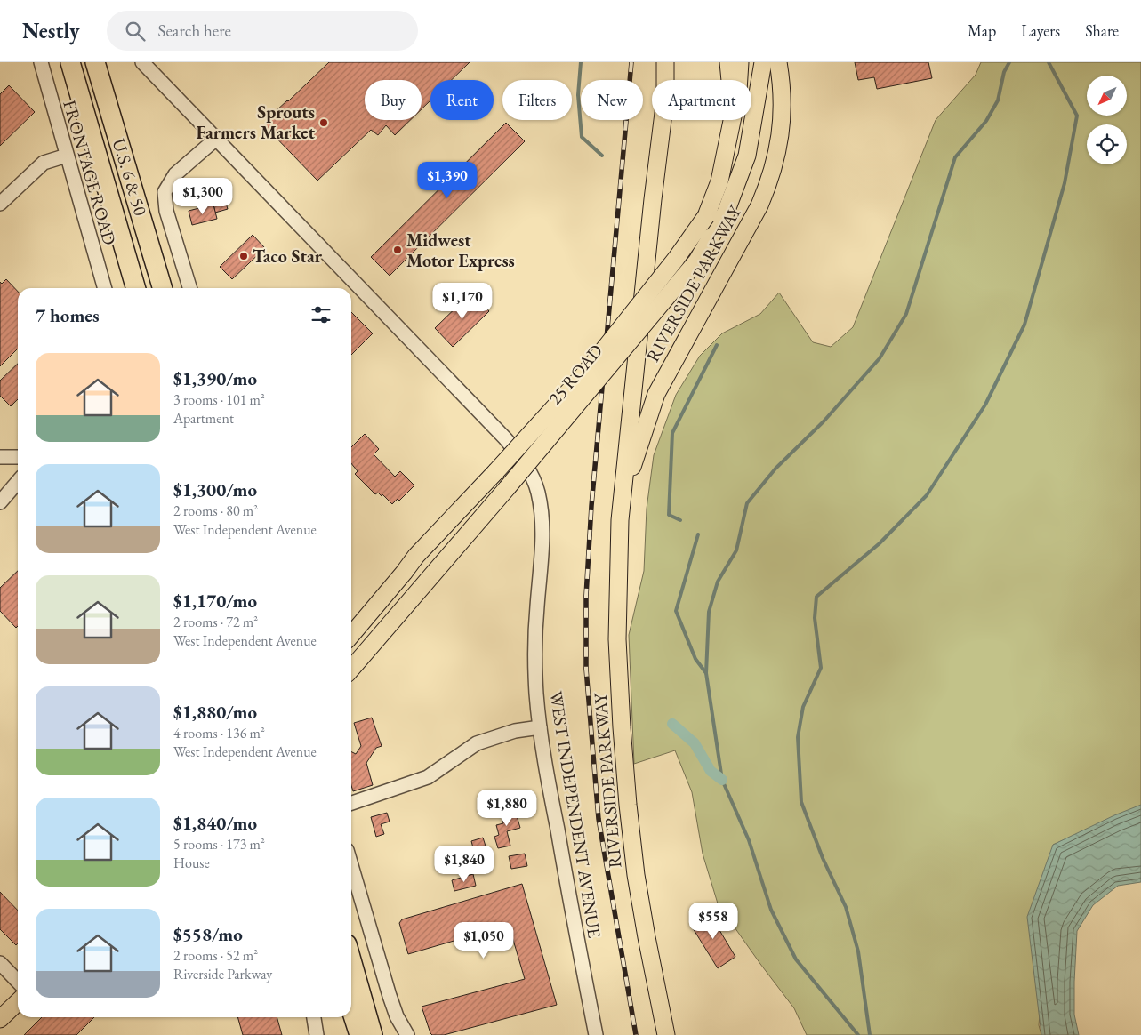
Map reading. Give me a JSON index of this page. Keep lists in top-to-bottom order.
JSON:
{
  "streets": {
    "highway": ["U.S. 6 & 50"],
    "main road": ["RIVERSIDE PARKWAY", "25 ROAD"],
    "street": ["FRONTAGE ROAD", "WEST INDEPENDENT AVENUE"]
  },
  "places": ["Sprouts Farmers Market", "Midwest Motor Express", "Taco Star"],
  "north": "bottom left",
  "page": {
    "header": "Nestly",
    "search": "Search here",
    "nav": ["Map", "Layers", "Share"],
    "chip": [
      "Buy",
      "Rent",
      "Filters",
      "New",
      "Apartment"
    ],
    "price": [
      "$1,390",
      "$1,300",
      "$1,170",
      "$1,880",
      "$1,840",
      "$558",
      "$1,050"
    ],
    "heading": "7 homes",
    "list": [
      {
        "name": "$1,390/mo",
        "note": "3 rooms · 101 m² · Apartment"
      },
      {
        "name": "$1,300/mo",
        "note": "2 rooms · 80 m² · West Independent Avenue"
      },
      {
        "name": "$1,170/mo",
        "note": "2 rooms · 72 m² · West Independent Avenue"
      },
      {
        "name": "$1,880/mo",
        "note": "4 rooms · 136 m² · West Independent Avenue"
      },
      {
        "name": "$1,840/mo",
        "note": "5 rooms · 173 m² · House"
      },
      {
        "name": "$558/mo",
        "note": "2 rooms · 52 m² · Riverside Parkway"
      }
    ]
  }
}
